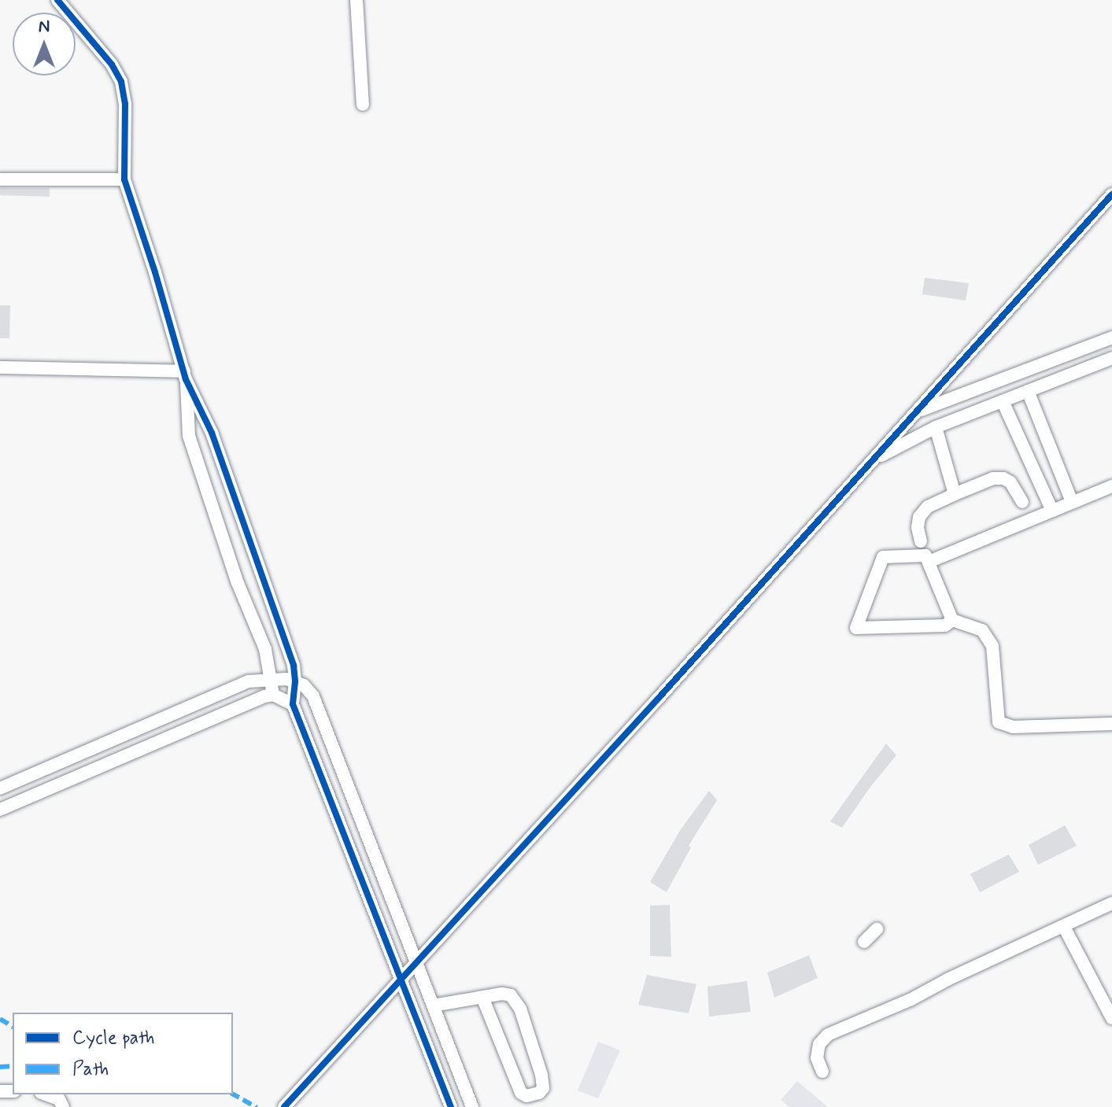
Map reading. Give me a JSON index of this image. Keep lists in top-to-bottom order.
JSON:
{
  "legend": ["Cycle path", "Path"],
  "north": "top"
}
